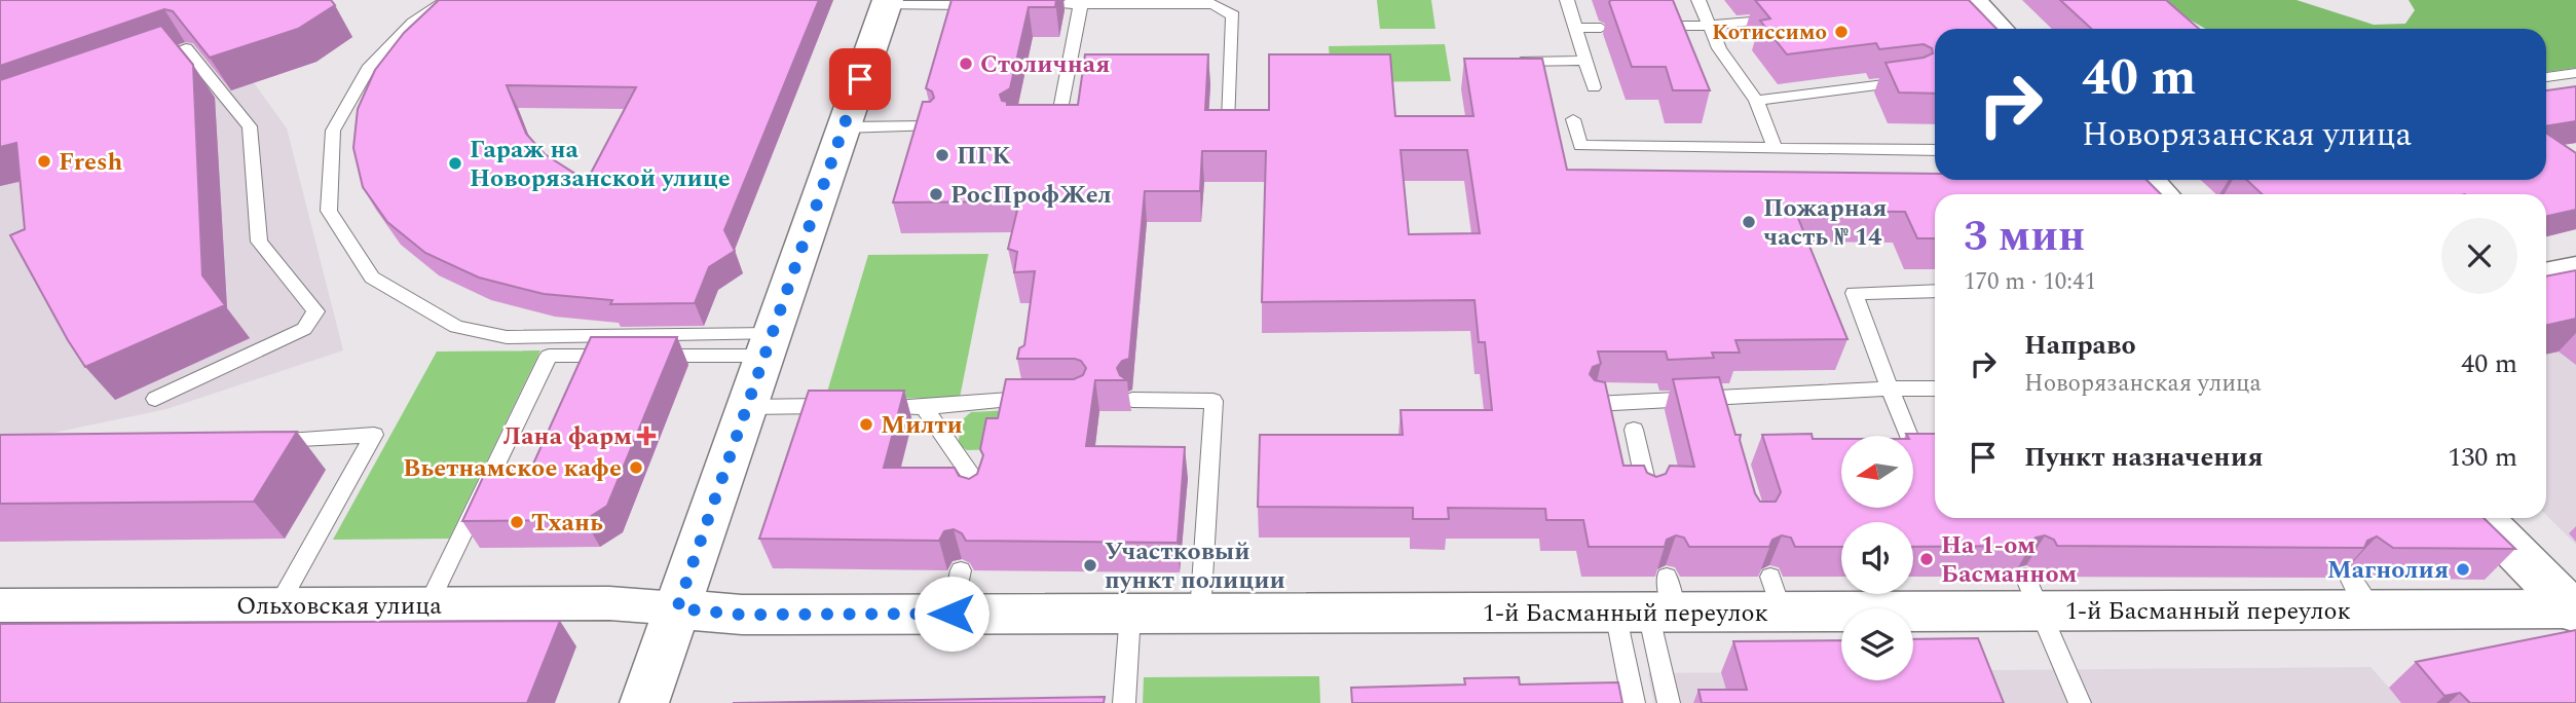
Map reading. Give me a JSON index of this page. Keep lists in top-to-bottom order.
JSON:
{
  "streets": {
    "street": ["Ольховская улица", "1-й Басманный переулок"]
  },
  "crossings": [
    ["Ольховская улица", "1-й Басманный переулок"]
  ],
  "places": {
    "other": [
      "Котиссимо",
      "Столичная",
      "ПГК",
      "Fresh",
      "Гараж на Новорязанской улице",
      "РосПрофЖел",
      "Пожарная часть № 14",
      "Милти",
      "Вьетнамское кафе",
      "Тхань",
      "На 1-ом Басманном",
      "Участковый пункт полиции",
      "Магнолия"
    ],
    "health": ["Лана фарм"]
  },
  "north": "left",
  "page": {
    "turn": ["40 m", "Новорязанская улица"],
    "heading": ["3 мин", "170 m · 10:41"],
    "list": [
      {
        "name": "Направо",
        "note": "Новорязанская улица",
        "value": "40 m"
      },
      {
        "name": "Пункт назначения",
        "value": "130 m"
      }
    ]
  }
}
